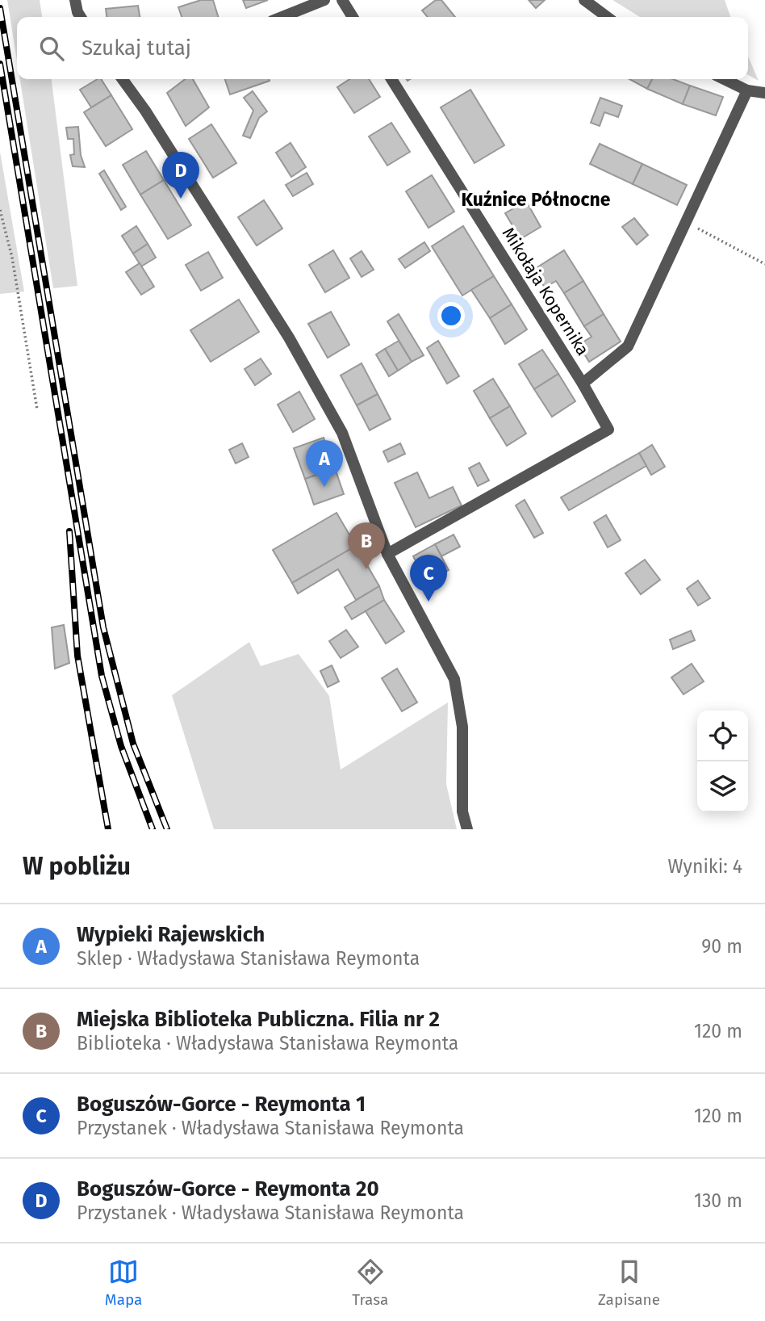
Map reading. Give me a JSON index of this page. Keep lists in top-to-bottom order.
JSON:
{
  "streets": {
    "street": ["Mikołaja Kopernika"]
  },
  "districts": ["Kuźnice Północne"],
  "page": {
    "search": "Szukaj tutaj",
    "pins": [
      "D",
      "A",
      "B",
      "C"
    ],
    "heading": ["W pobliżu", "Wyniki: 4"],
    "list": [
      {
        "mark": "A",
        "name": "Wypieki Rajewskich",
        "note": "Sklep · Władysława Stanisława Reymonta",
        "value": "90 m"
      },
      {
        "mark": "B",
        "name": "Miejska Biblioteka Publiczna. Filia nr 2",
        "note": "Biblioteka · Władysława Stanisława Reymonta",
        "value": "120 m"
      },
      {
        "mark": "C",
        "name": "Boguszów-Gorce - Reymonta 1",
        "note": "Przystanek · Władysława Stanisława Reymonta",
        "value": "120 m"
      },
      {
        "mark": "D",
        "name": "Boguszów-Gorce - Reymonta 20",
        "note": "Przystanek · Władysława Stanisława Reymonta",
        "value": "130 m"
      }
    ],
    "nav": ["Mapa", "Trasa", "Zapisane"]
  }
}
